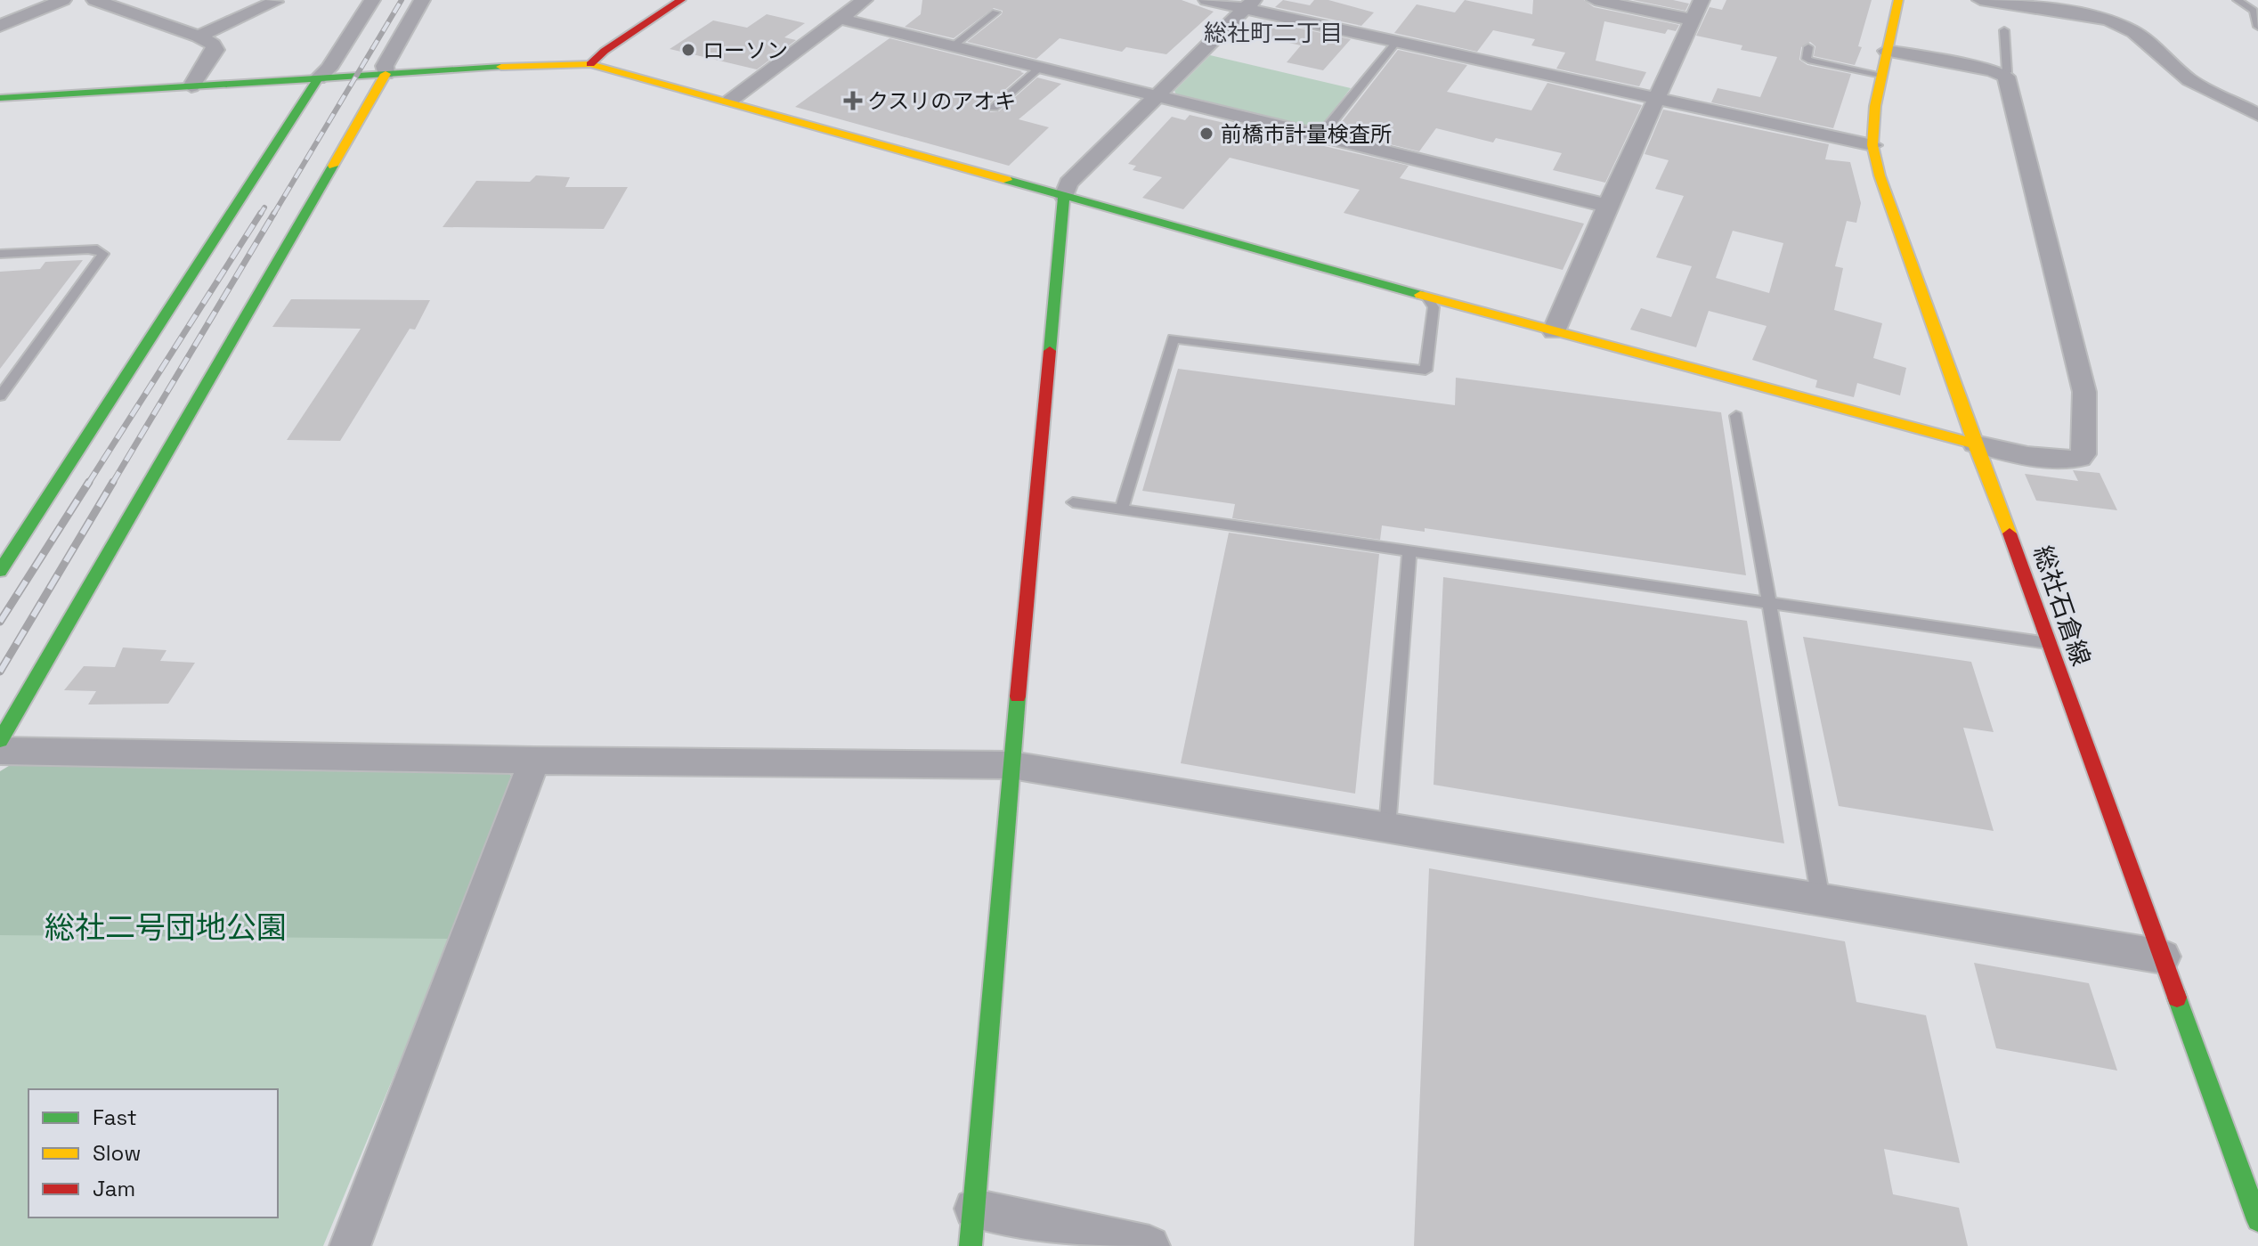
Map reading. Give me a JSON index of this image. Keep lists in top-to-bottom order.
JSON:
{
  "streets": {
    "street": ["総社石倉線"]
  },
  "districts": ["総社町二丁目"],
  "parks": ["総社二号団地公園"],
  "places": {
    "other": ["ローソン", "前橋市計量検査所"],
    "health": ["クスリのアオキ"]
  },
  "legend": ["Fast", "Slow", "Jam"]
}
